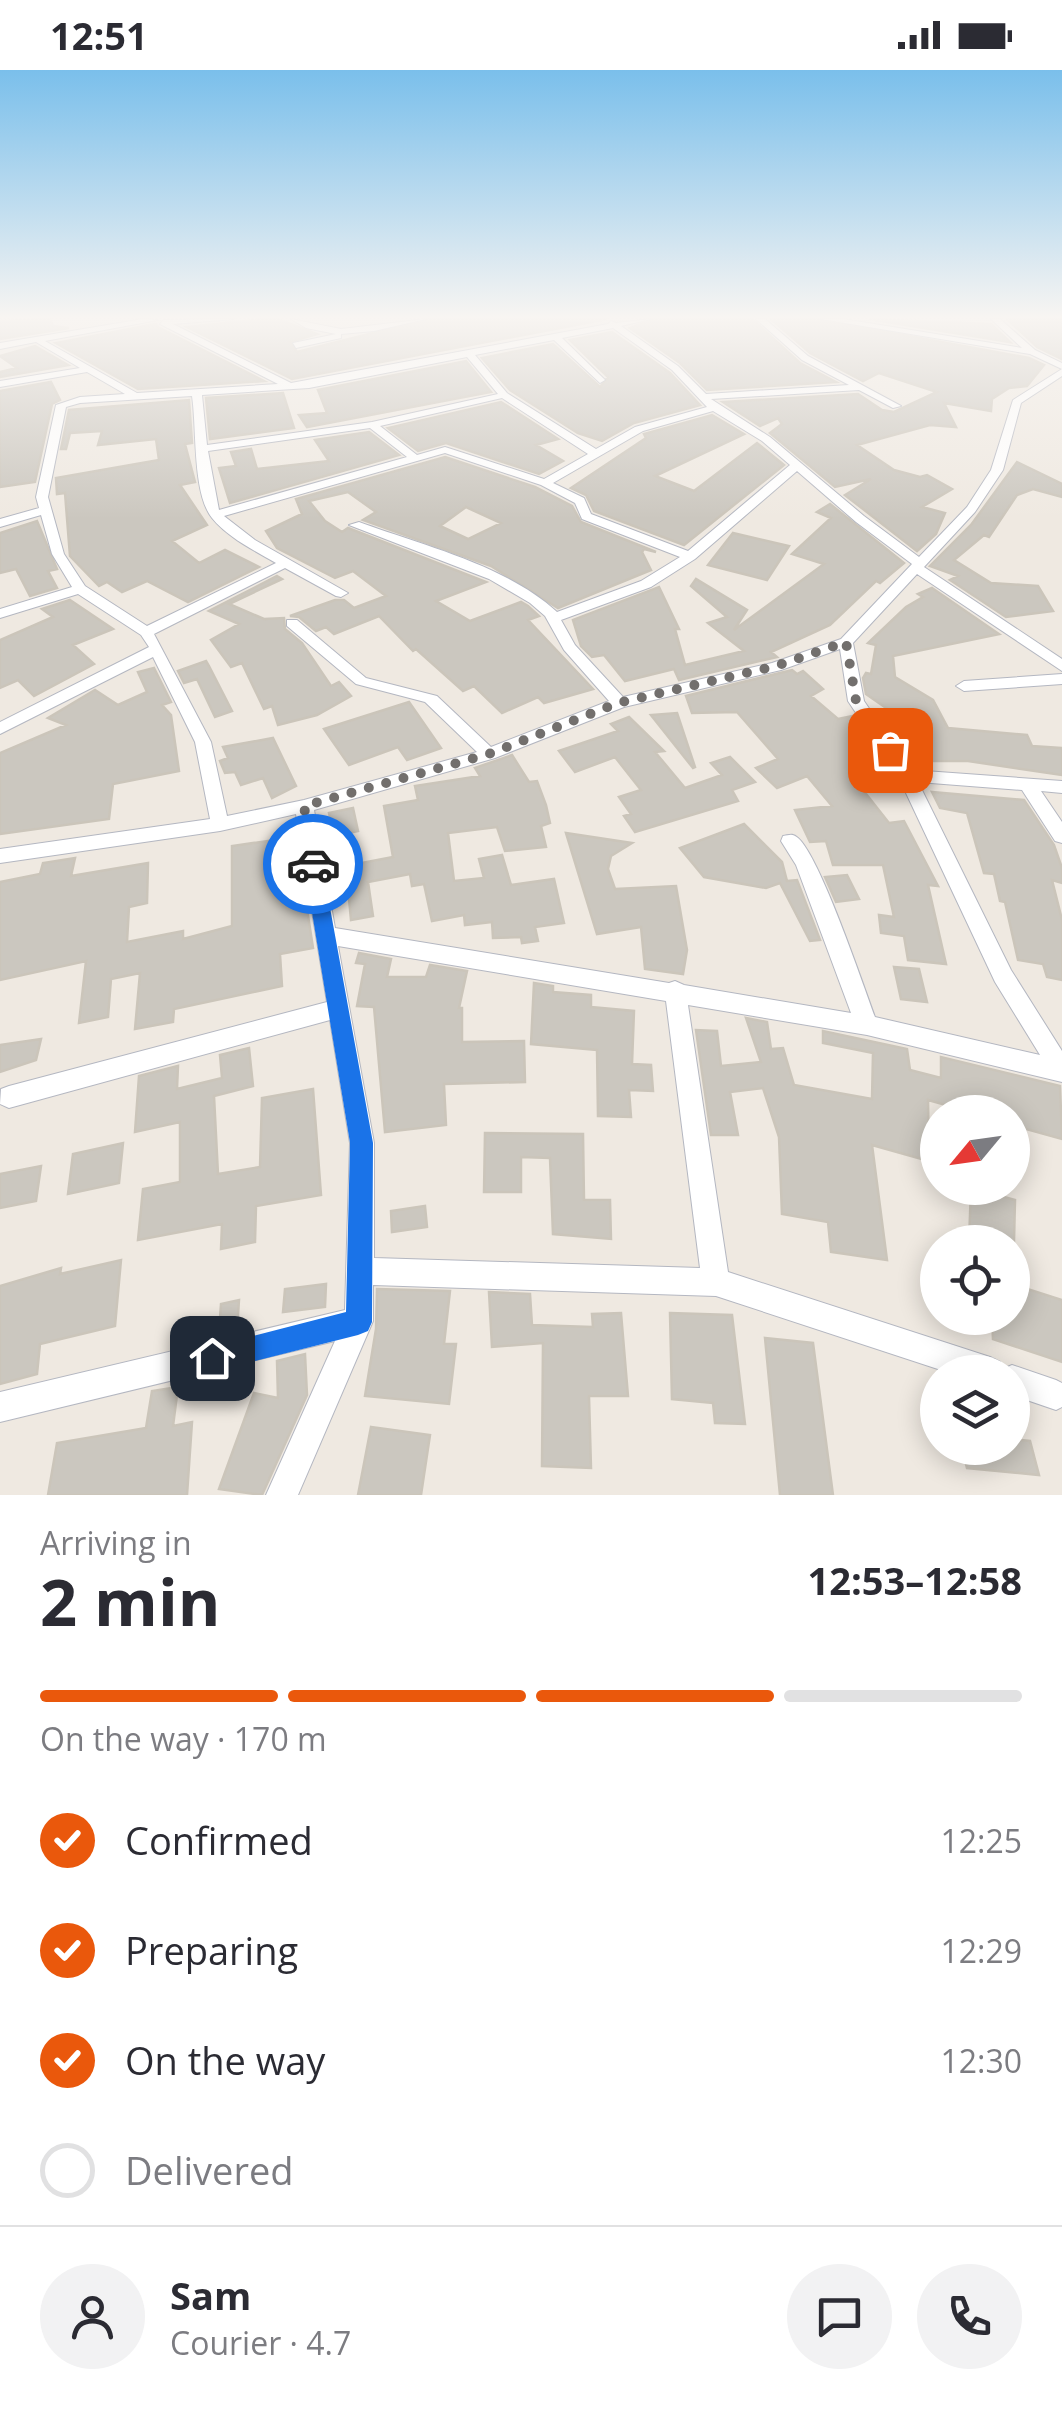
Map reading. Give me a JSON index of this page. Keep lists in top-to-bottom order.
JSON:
{
  "north": "bottom left",
  "page": {
    "status": "12:51",
    "heading": ["2 min", "Arriving in", "12:53–12:58"],
    "panel": ["Sam", "Courier · 4.7"],
    "bar": "On the way · 170 m",
    "list": [
      ["Confirmed", "12:25"],
      ["Preparing", "12:29"],
      ["On the way", "12:30"],
      "Delivered"
    ]
  }
}
